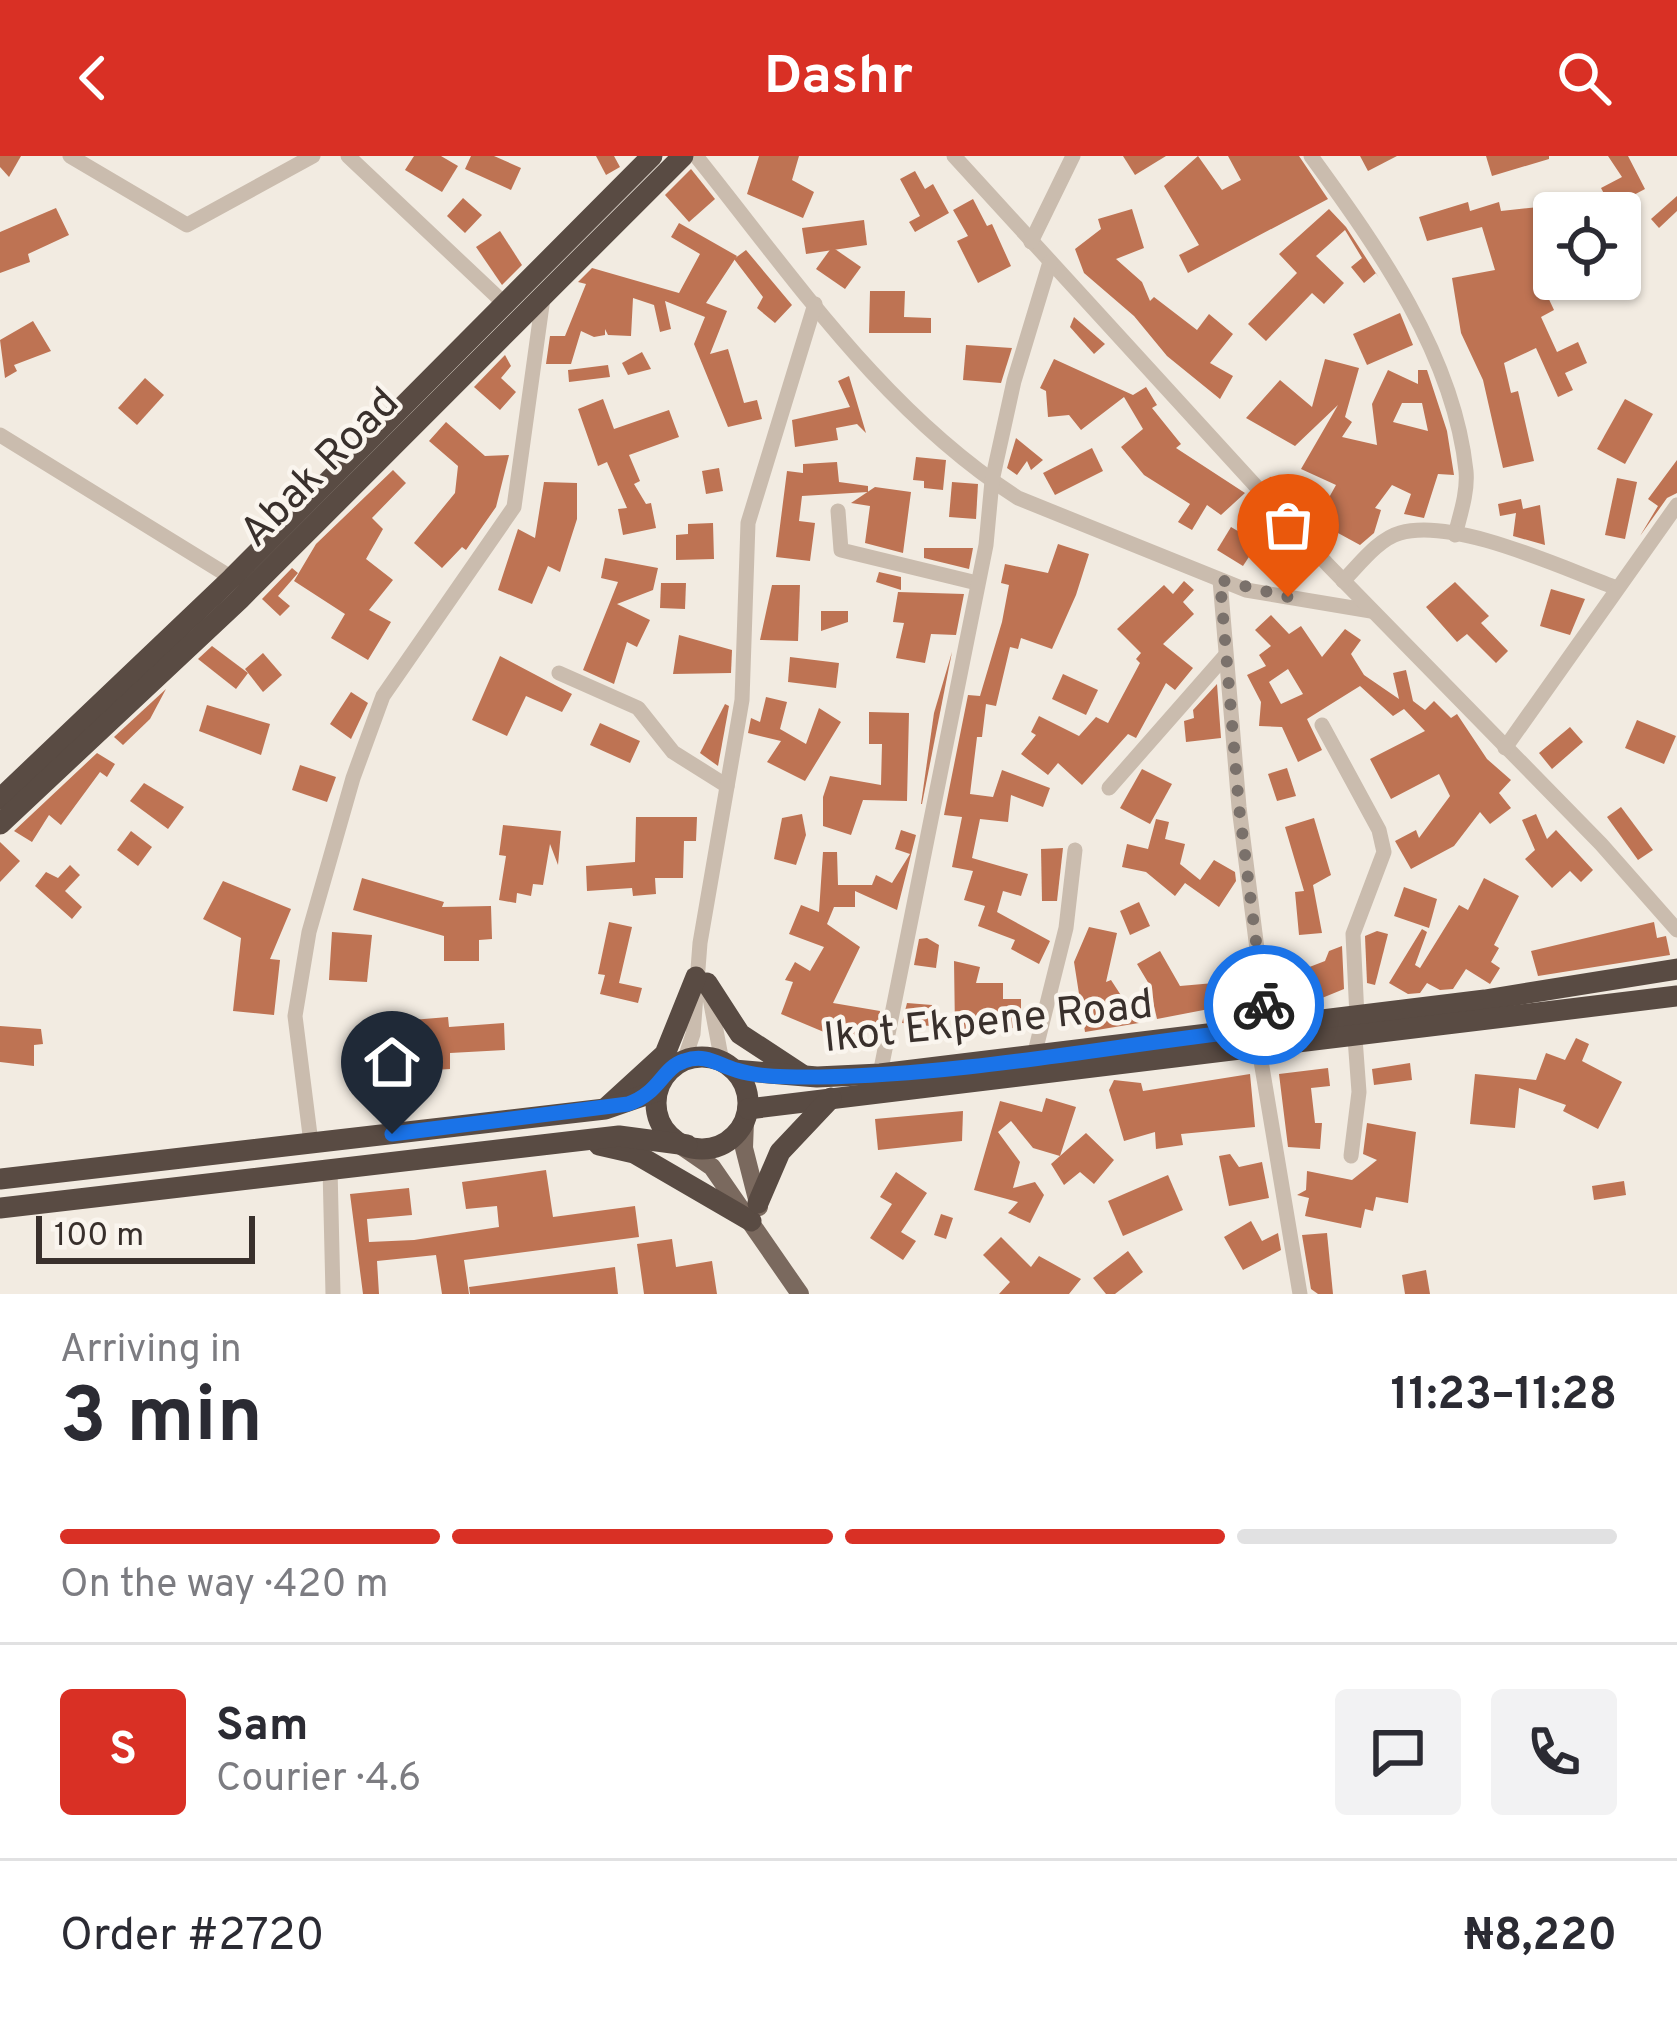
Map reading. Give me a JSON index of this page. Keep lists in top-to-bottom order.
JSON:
{
  "streets": {
    "highway": ["Abak Road", "Ikot Ekpene Road"]
  },
  "scale_bar": "100 m",
  "page": {
    "header": "Dashr",
    "scale": "100 m",
    "heading": ["3 min", "Arriving in", "11:23–11:28"],
    "panel": [
      "Sam",
      "Courier · 4.6",
      "Order #2720",
      "₦8,220"
    ],
    "bar": "On the way · 420 m",
    "round": "S"
  }
}
